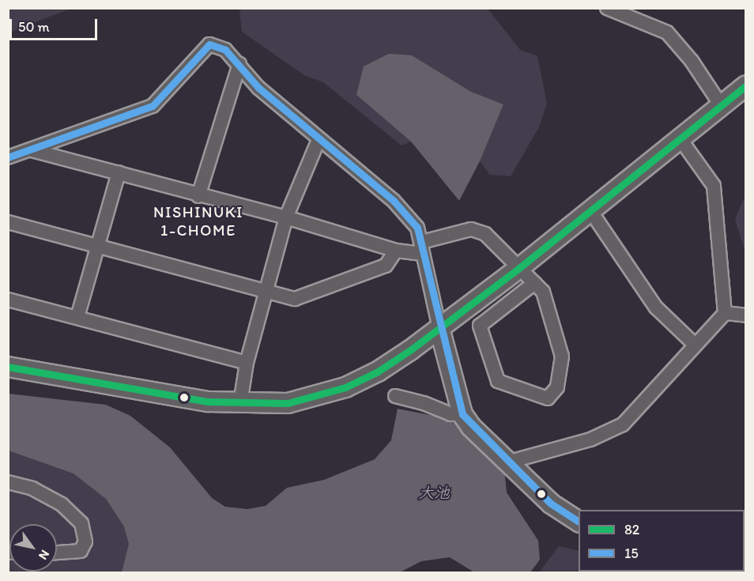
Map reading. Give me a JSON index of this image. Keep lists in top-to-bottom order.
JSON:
{
  "districts": ["NISHINUKI 1-CHOME"],
  "water": ["大池"],
  "lines": ["transit line 15", "transit line 82"],
  "legend": ["82", "15"],
  "scale_bar": "50 m",
  "north": "bottom right"
}
